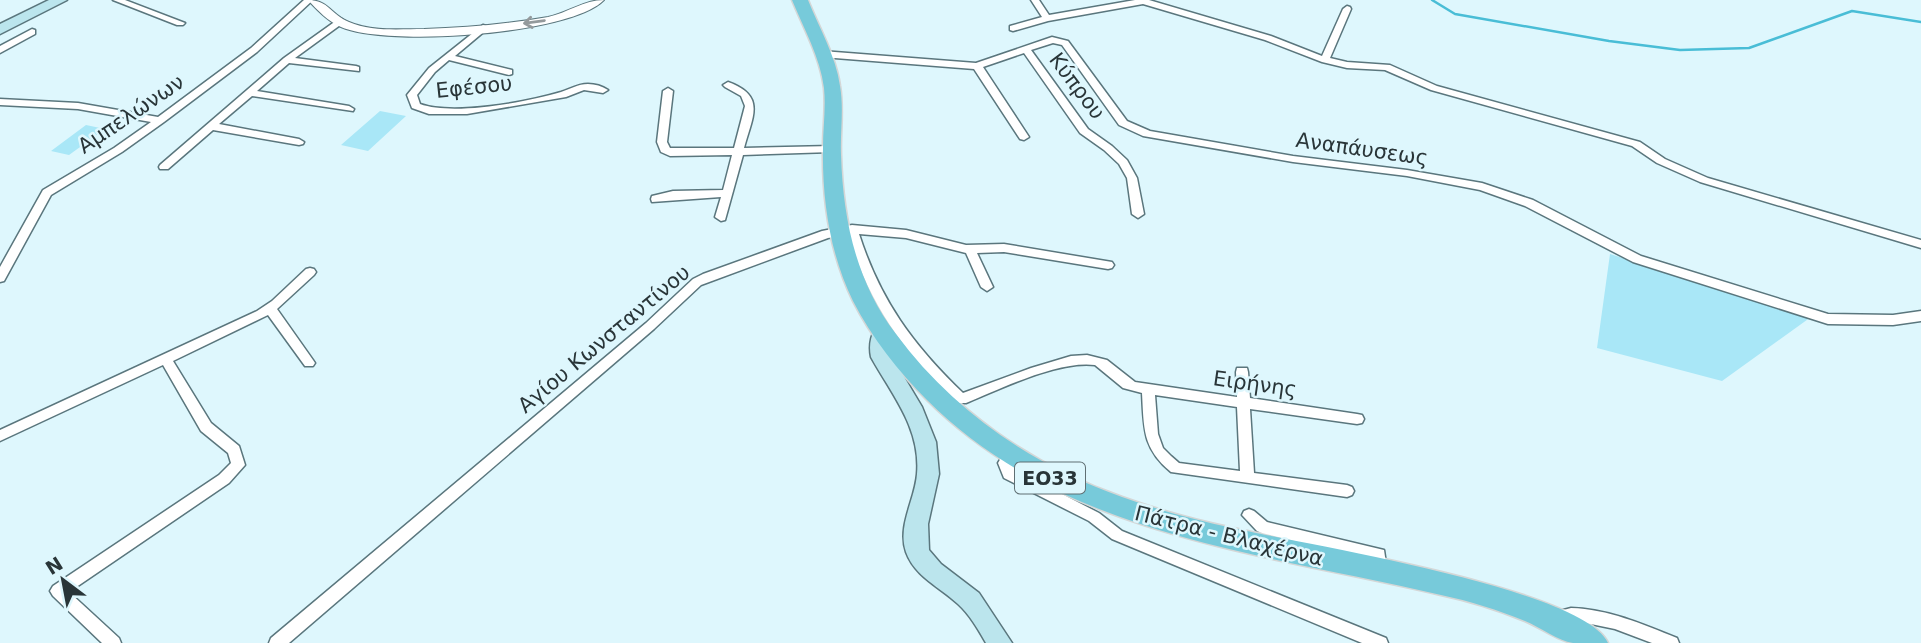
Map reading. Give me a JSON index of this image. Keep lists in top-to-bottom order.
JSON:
{
  "streets": {
    "main road": ["ΕΟ33", "Πάτρα - Βλαχέρνα"],
    "street": [
      "Κύπρου",
      "Εφέσου",
      "Αμπελώνων",
      "Αναπάυσεως",
      "Αγίου Κωνσταντίνου",
      "Ειρήνης"
    ]
  },
  "crossings": [
    ["Κύπρου", "Αναπάυσεως"],
    ["Αναπάυσεως", "Πάτρα - Βλαχέρνα"],
    ["Αγίου Κωνσταντίνου", "Ειρήνης"],
    ["Αγίου Κωνσταντίνου", "Πάτρα - Βλαχέρνα"],
    ["Ειρήνης", "Πάτρα - Βλαχέρνα"]
  ],
  "north": "top left"
}
